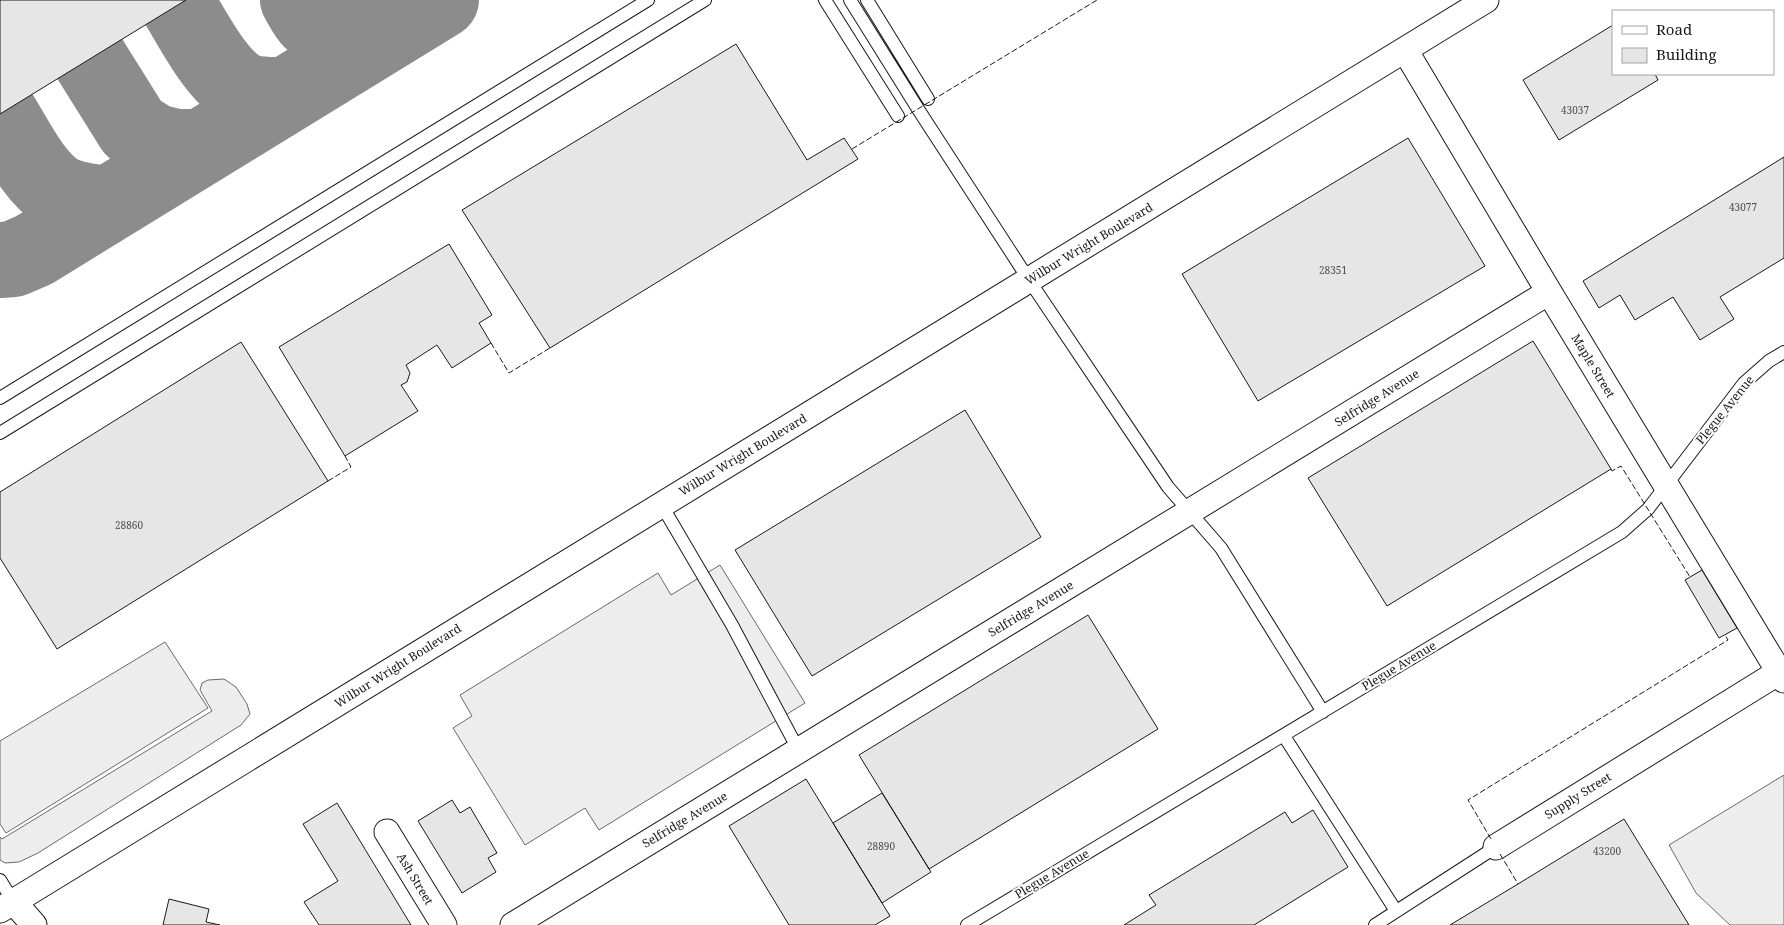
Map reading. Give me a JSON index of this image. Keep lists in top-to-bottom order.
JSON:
{
  "streets": {
    "street": [
      "Wilbur Wright Boulevard",
      "Maple Street",
      "Selfridge Avenue",
      "Supply Street",
      "Ash Street"
    ],
    "lane": ["Plegue Avenue"]
  },
  "crossings": [
    ["Wilbur Wright Boulevard", "Maple Street"],
    ["Maple Street", "Selfridge Avenue"],
    ["Maple Street", "Plegue Avenue"],
    ["Maple Street", "Supply Street"]
  ],
  "house_numbers": [
    "43037",
    "43077",
    "28351",
    "28860",
    "28890",
    "43200"
  ],
  "legend": ["Road", "Building"]
}
